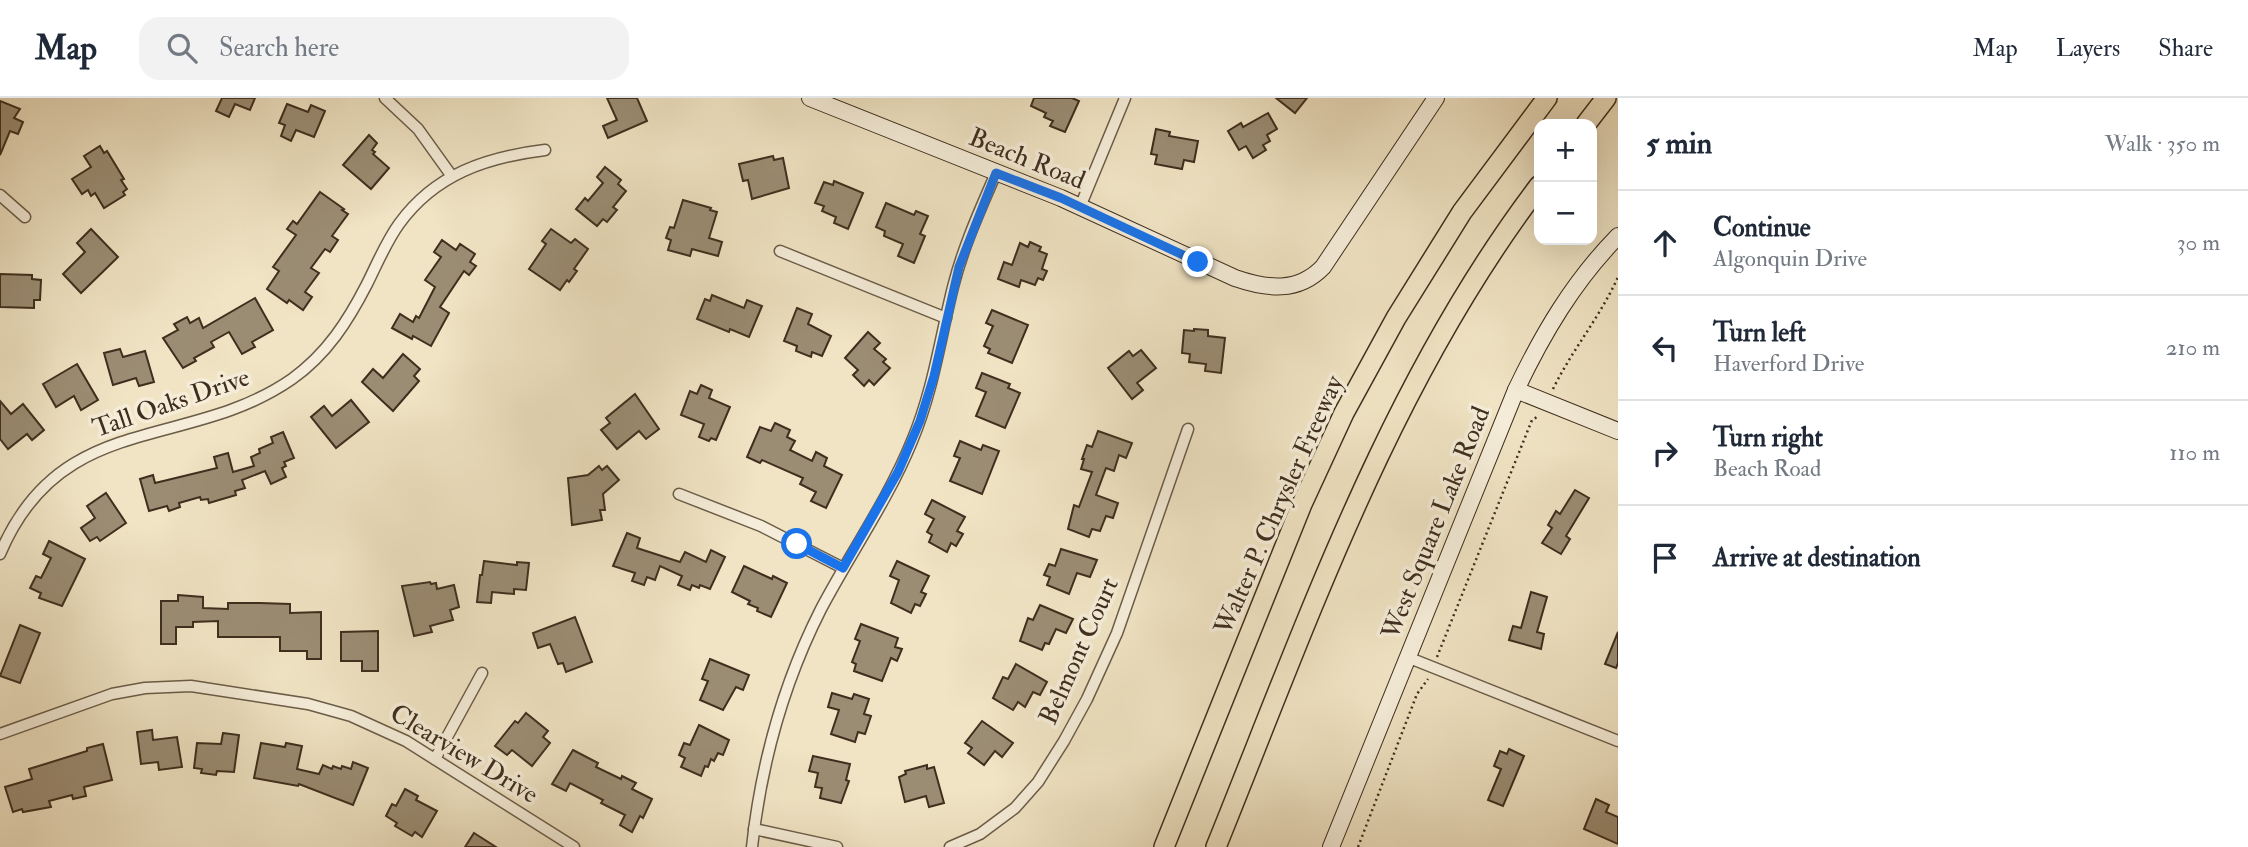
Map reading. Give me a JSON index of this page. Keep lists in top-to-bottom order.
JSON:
{
  "streets": {
    "highway": ["Walter P. Chrysler Freeway"],
    "street": [
      "Beach Road",
      "Tall Oaks Drive",
      "West Square Lake Road",
      "Belmont Court",
      "Clearview Drive"
    ]
  },
  "page": {
    "header": "Map",
    "search": "Search here",
    "nav": ["Map", "Layers", "Share"],
    "heading": ["5 min", "Walk · 350 m"],
    "map_buttons": ["+", "−"],
    "list": [
      ["Continue", "Algonquin Drive", "30 m"],
      ["Turn left", "Haverford Drive", "210 m"],
      ["Turn right", "Beach Road", "110 m"],
      "Arrive at destination"
    ]
  }
}
